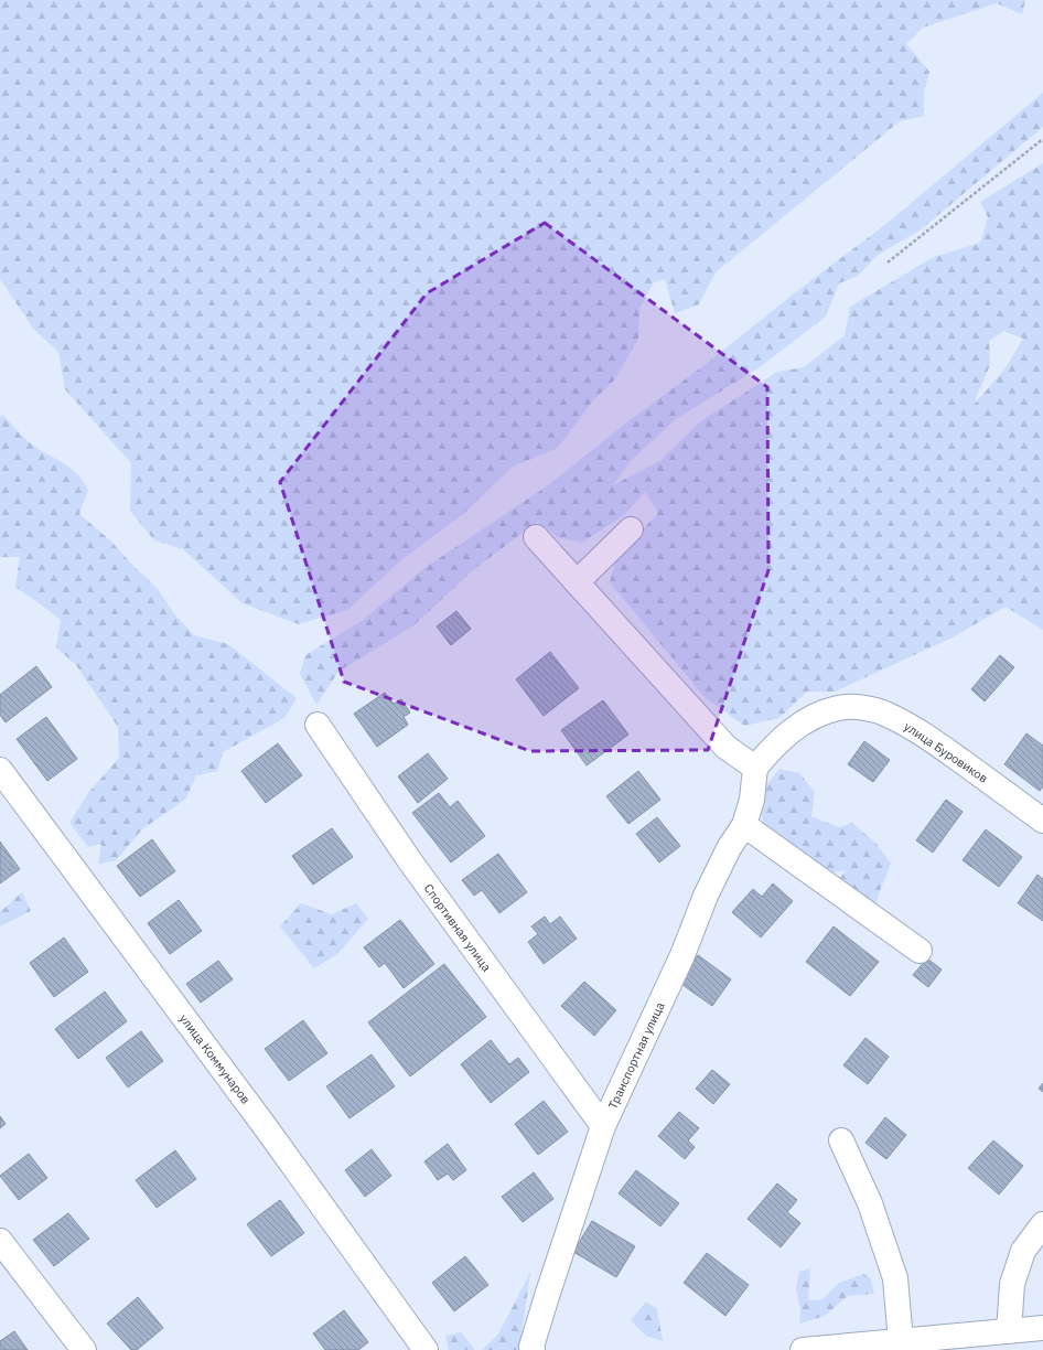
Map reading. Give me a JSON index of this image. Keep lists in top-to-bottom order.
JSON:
{
  "streets": {
    "street": [
      "улица Буровиков",
      "Спортивная улица",
      "Транспортная улица",
      "улица Коммунаров"
    ]
  },
  "crossings": [
    ["улица Буровиков", "Транспортная улица"],
    ["Спортивная улица", "Транспортная улица"]
  ]
}
